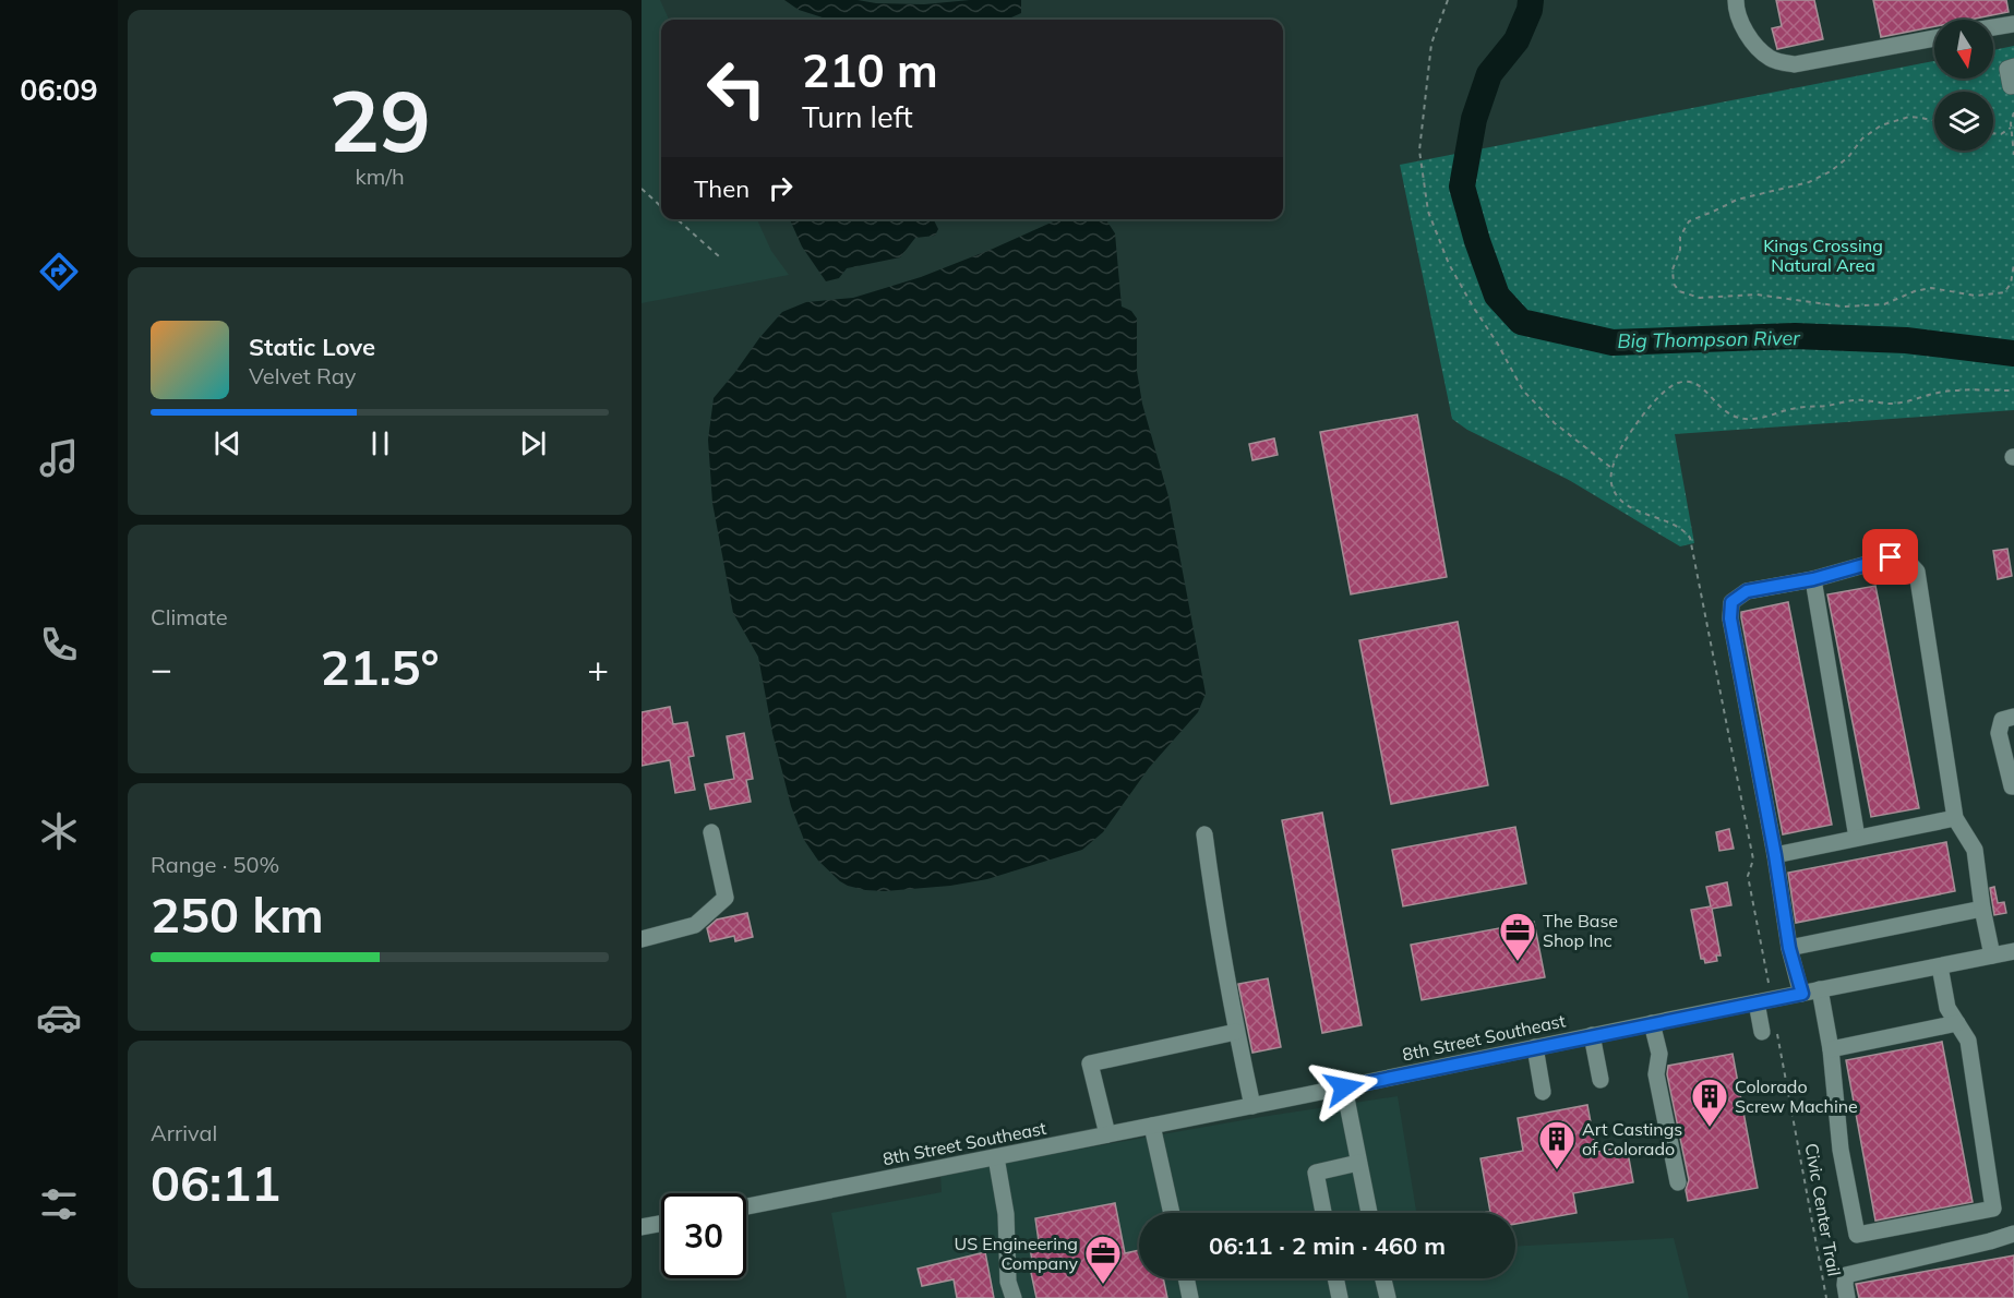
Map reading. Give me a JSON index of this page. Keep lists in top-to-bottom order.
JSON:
{
  "streets": {
    "street": ["8th Street Southeast"],
    "path": ["Civic Center Trail"]
  },
  "crossings": [
    ["8th Street Southeast", "Civic Center Trail"]
  ],
  "water": ["Big Thompson River"],
  "parks": ["Kings Crossing Natural Area"],
  "places": {
    "office": ["The Base Shop Inc", "US Engineering Company"],
    "building": ["Colorado Screw Machine", "Art Castings of Colorado"]
  },
  "north": "bottom",
  "page": {
    "tabs": "06:09",
    "tile": [
      ["29", "km/h"],
      "Climate",
      ["Range · 50%", "250 km"],
      ["Arrival", "06:11"]
    ],
    "turn": ["210 m", "Turn left"],
    "then": "Then",
    "song": ["Static Love", "Velvet Ray"],
    "heat": ["−", "21.5°", "+"],
    "limit": "30",
    "trip": "06:11 · 2 min · 460 m"
  }
}
